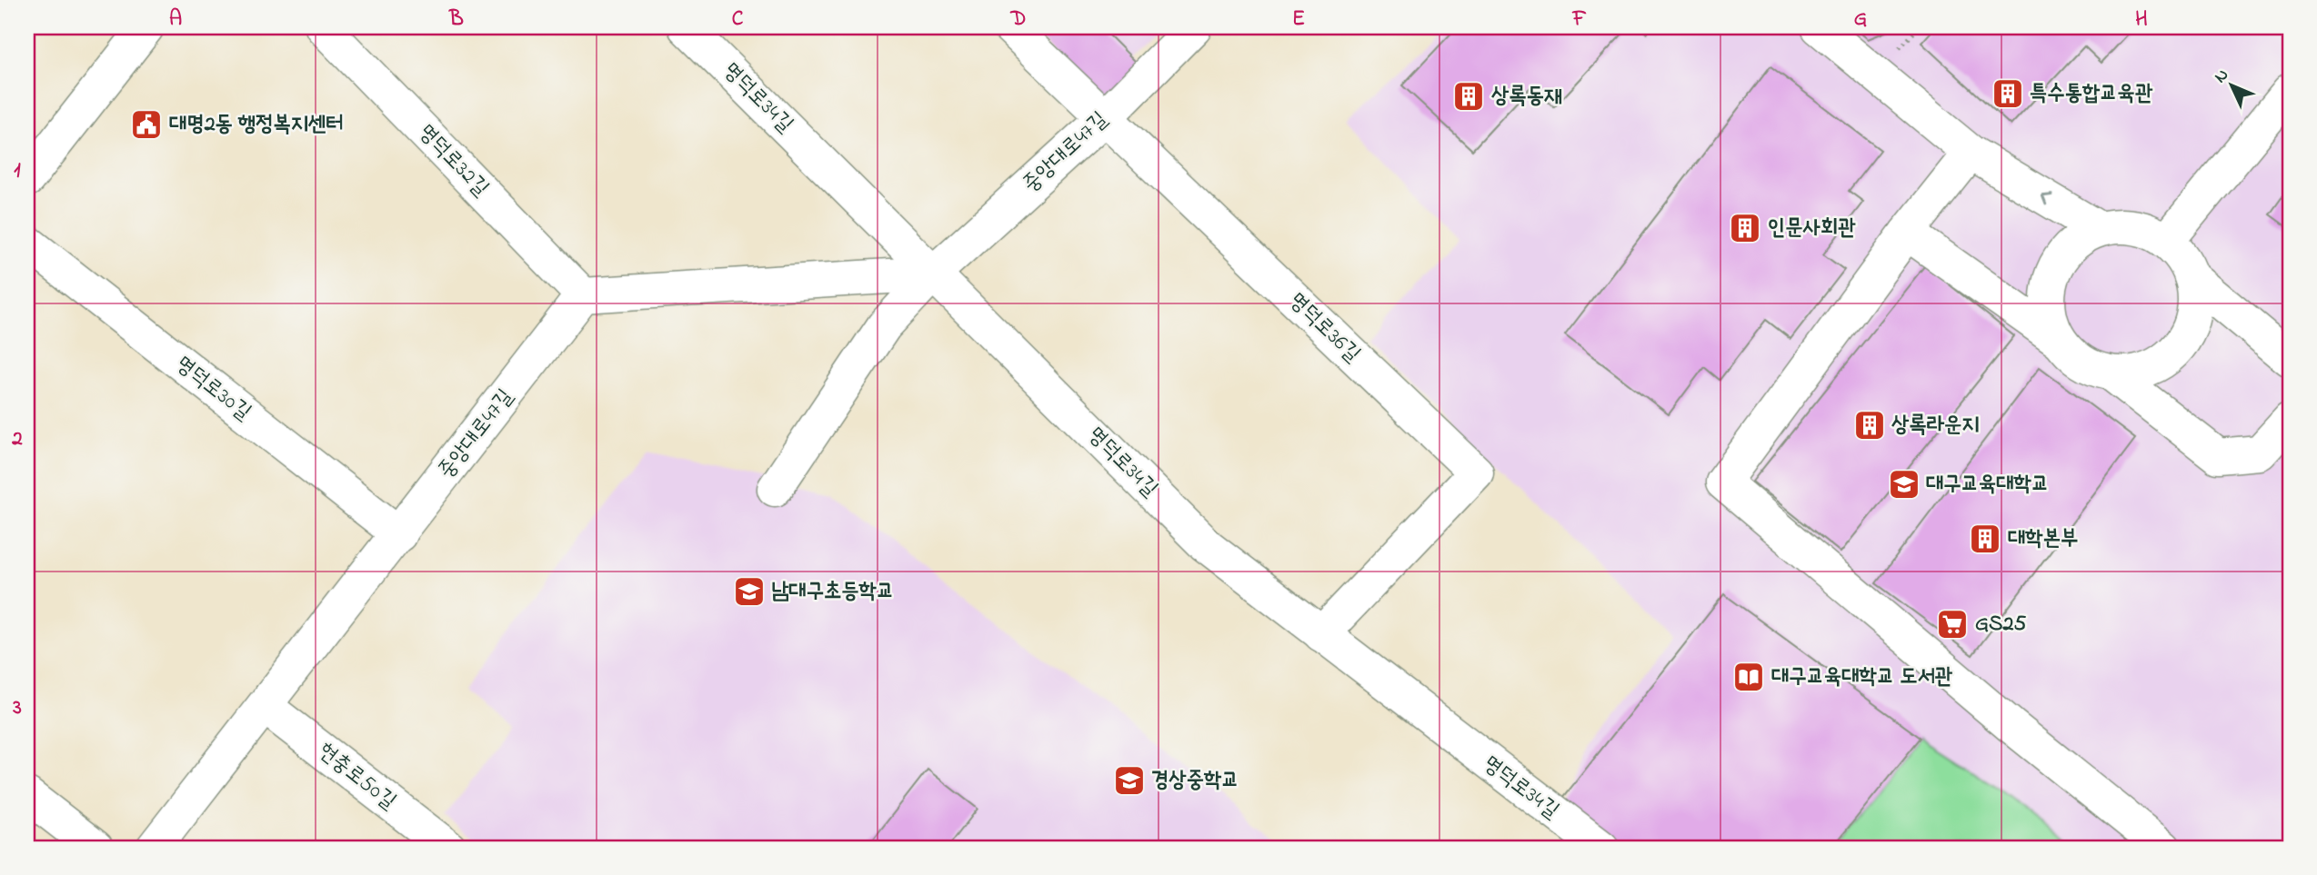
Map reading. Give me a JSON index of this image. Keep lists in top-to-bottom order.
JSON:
{
  "streets": {
    "street": [
      "명덕로34길",
      "중앙대로47길",
      "명덕로32길",
      "명덕로36길",
      "명덕로30길",
      "현충로50길"
    ]
  },
  "crossings": [
    ["명덕로34길", "중앙대로47길"],
    ["명덕로34길", "명덕로36길"],
    ["중앙대로47길", "명덕로32길"],
    ["중앙대로47길", "명덕로36길"],
    ["중앙대로47길", "명덕로30길"],
    ["중앙대로47길", "현충로50길"]
  ],
  "places": {
    "building": [
      "특수통합교육관",
      "상록동재",
      "인문사회관",
      "상록라운지",
      "대학본부"
    ],
    "public building": ["대명2동 행정복지센터"],
    "school or university": ["대구교육대학교", "남대구초등학교", "경상중학교"],
    "supermarket": ["GS25"],
    "library": ["대구교육대학교 도서관"]
  },
  "north": "top left",
  "grid": {
    "columns": [
      "A",
      "B",
      "C",
      "D",
      "E",
      "F",
      "G",
      "H"
    ],
    "rows": ["1", "2", "3"]
  }
}
